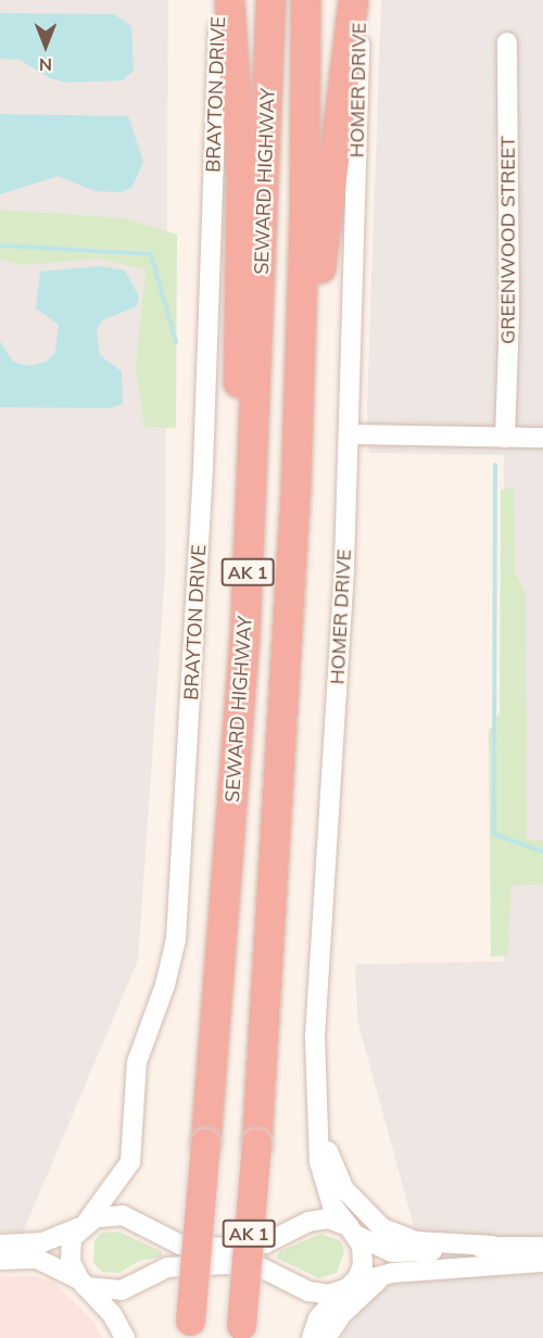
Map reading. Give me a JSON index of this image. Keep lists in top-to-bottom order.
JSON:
{
  "streets": {
    "highway": ["SEWARD HIGHWAY", "AK 1"],
    "street": ["HOMER DRIVE", "BRAYTON DRIVE", "GREENWOOD STREET"]
  },
  "north": "bottom"
}
